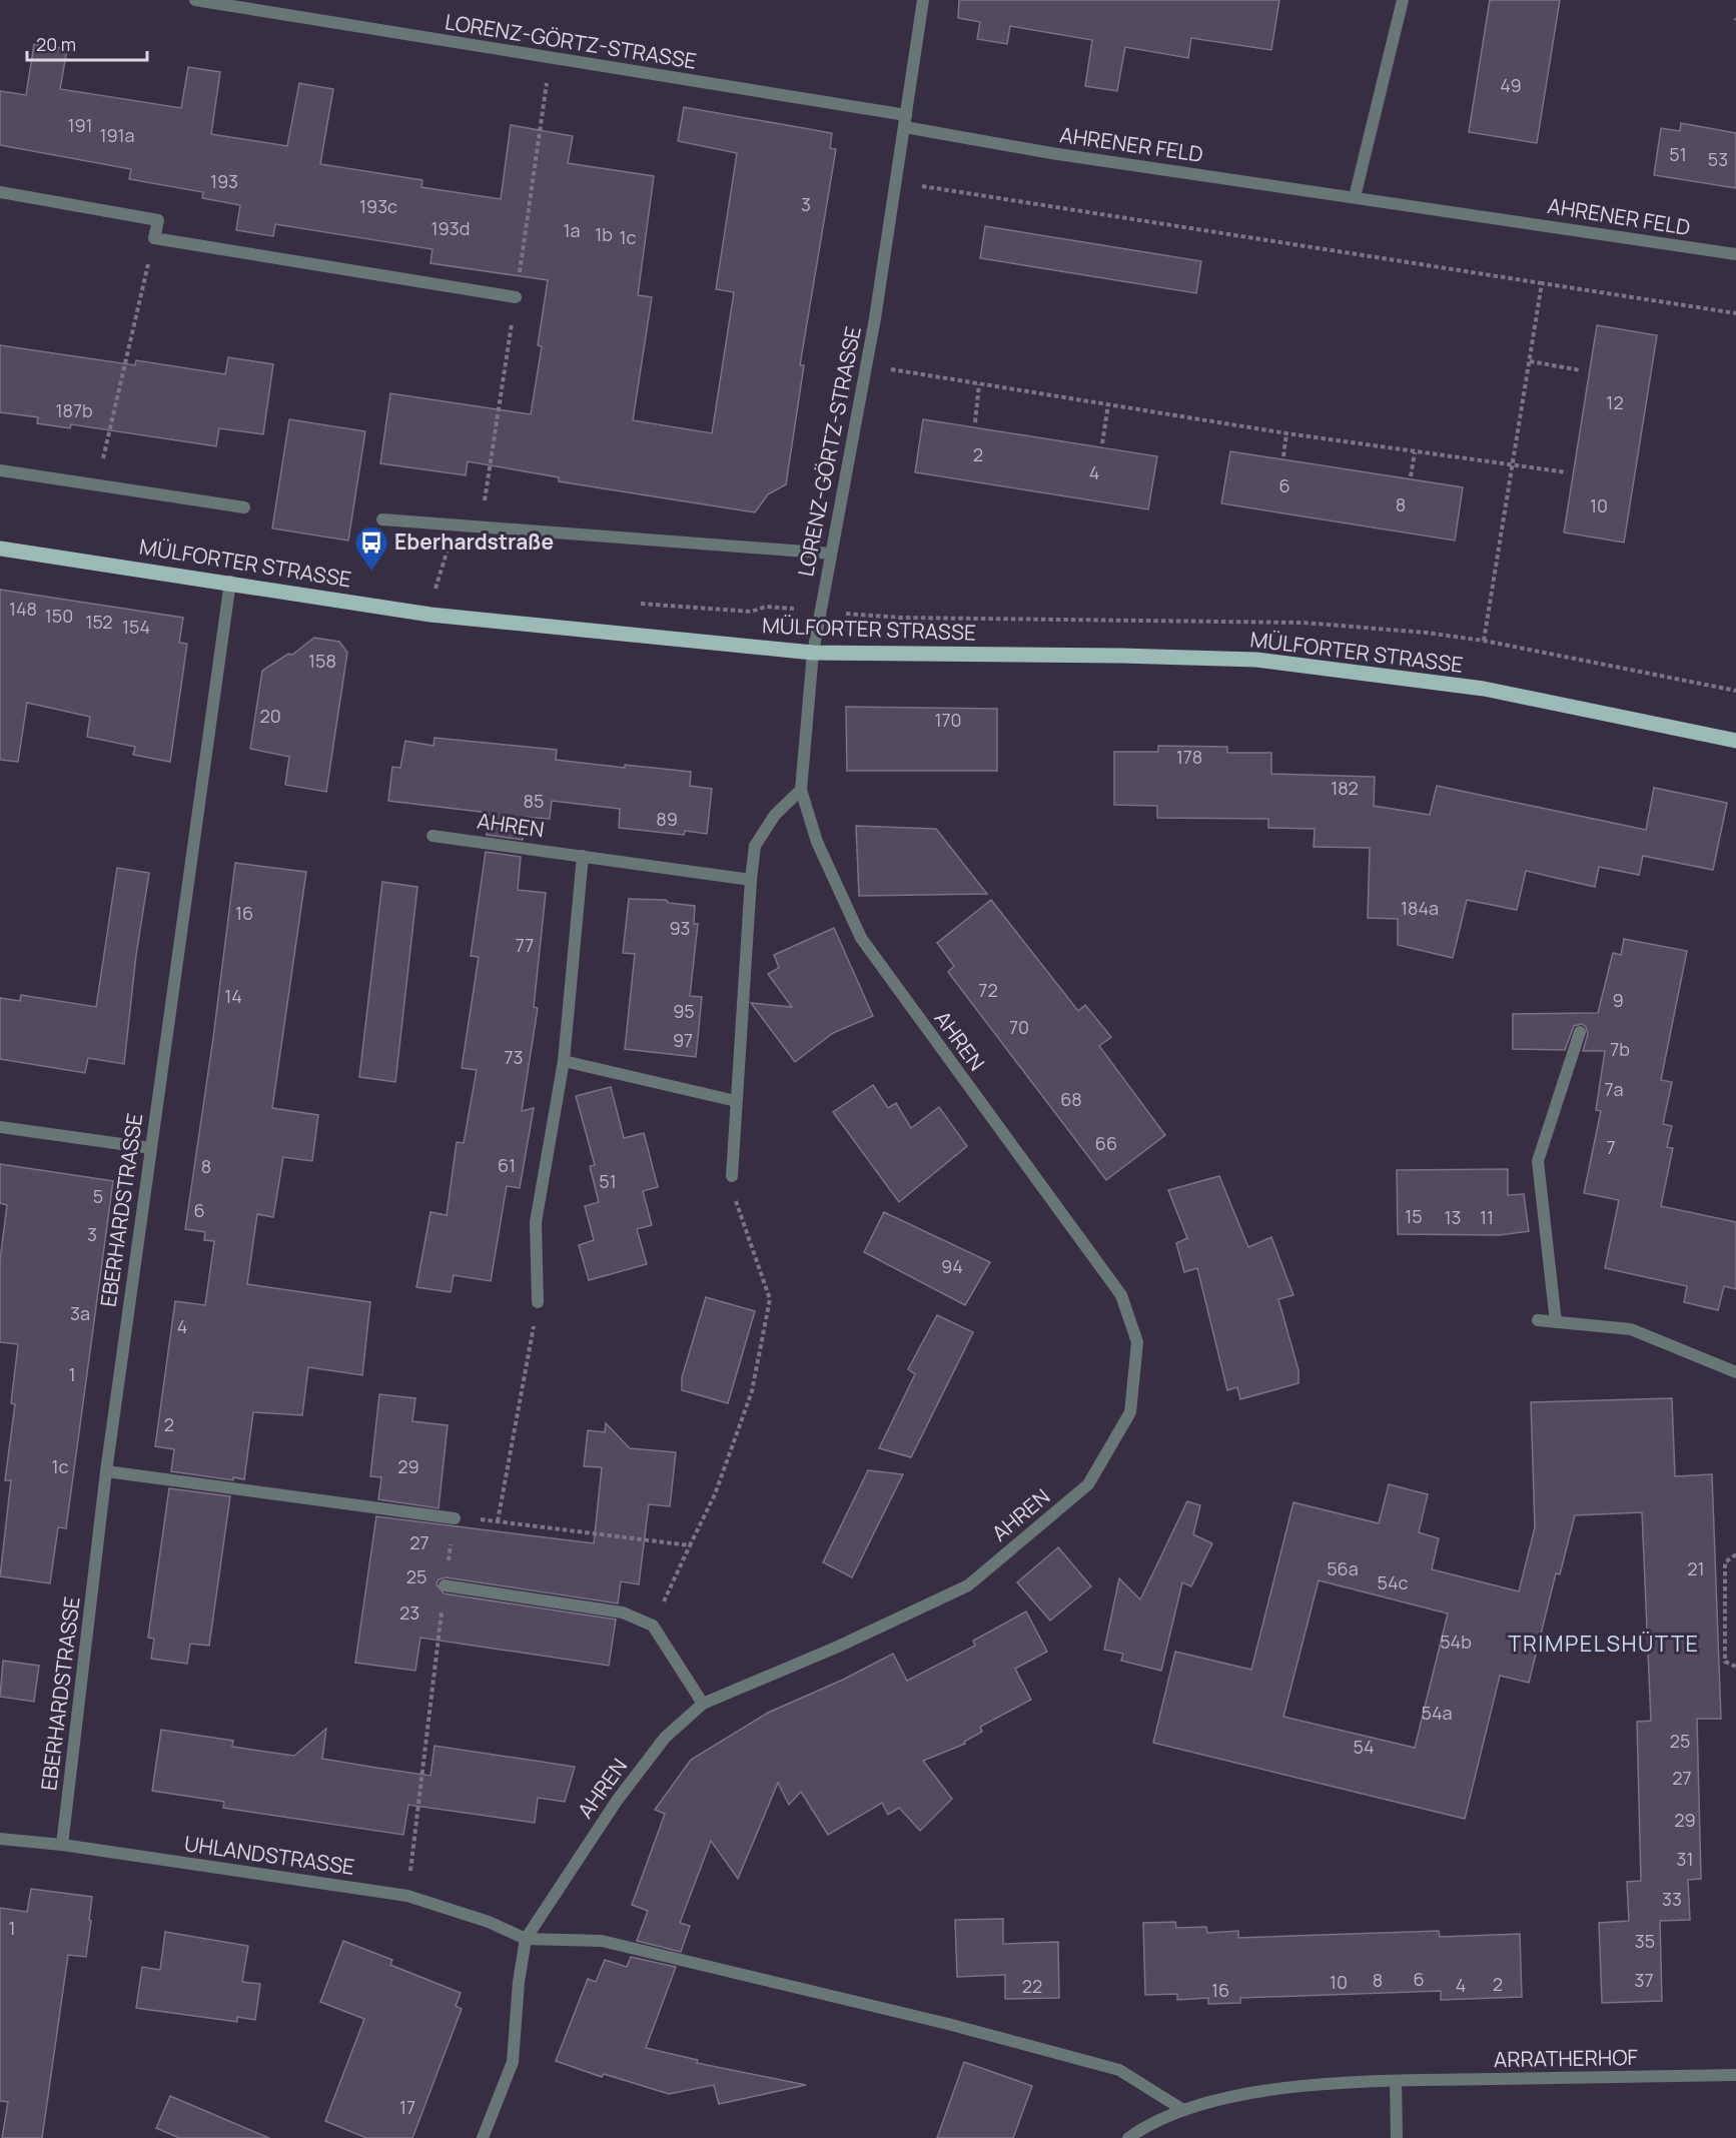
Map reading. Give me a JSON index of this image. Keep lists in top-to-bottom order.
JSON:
{
  "streets": {
    "main road": ["MÜLFORTER STRASSE"],
    "street": [
      "LORENZ-GÖRTZ-STRASSE",
      "AHRENER FELD",
      "AHREN",
      "EBERHARDSTRASSE",
      "UHLANDSTRASSE",
      "ARRATHERHOF"
    ]
  },
  "crossings": [
    ["LORENZ-GÖRTZ-STRASSE", "AHRENER FELD"],
    ["LORENZ-GÖRTZ-STRASSE", "MÜLFORTER STRASSE"],
    ["LORENZ-GÖRTZ-STRASSE", "AHREN"],
    ["MÜLFORTER STRASSE", "AHREN"],
    ["MÜLFORTER STRASSE", "EBERHARDSTRASSE"],
    ["AHREN", "UHLANDSTRASSE"],
    ["EBERHARDSTRASSE", "UHLANDSTRASSE"]
  ],
  "districts": ["TRIMPELSHÜTTE"],
  "places": {
    "bus stop": ["Eberhardstraße"]
  },
  "house_numbers": [
    "49",
    "191",
    "191a",
    "51",
    "53",
    "193",
    "3",
    "193c",
    "193d",
    "1a",
    "1b",
    "1c",
    "12",
    "187b",
    "2",
    "4",
    "6",
    "8",
    "10",
    "148",
    "150",
    "152",
    "154",
    "158",
    "20",
    "170",
    "178",
    "182",
    "85",
    "89",
    "184a",
    "16",
    "93",
    "77",
    "72",
    "14",
    "9",
    "95",
    "70",
    "97",
    "7b",
    "73",
    "7a",
    "68",
    "66",
    "7",
    "61",
    "8",
    "51",
    "5",
    "6",
    "15",
    "13",
    "11",
    "3",
    "94",
    "3a",
    "4",
    "1",
    "2",
    "1c",
    "29",
    "27",
    "56a",
    "21",
    "25",
    "54c",
    "23",
    "54b",
    "54a",
    "25",
    "54",
    "27",
    "29",
    "31",
    "33",
    "1",
    "35",
    "6",
    "8",
    "37",
    "10",
    "2",
    "4",
    "22",
    "16",
    "17"
  ],
  "scale_bar": "20 m"
}
